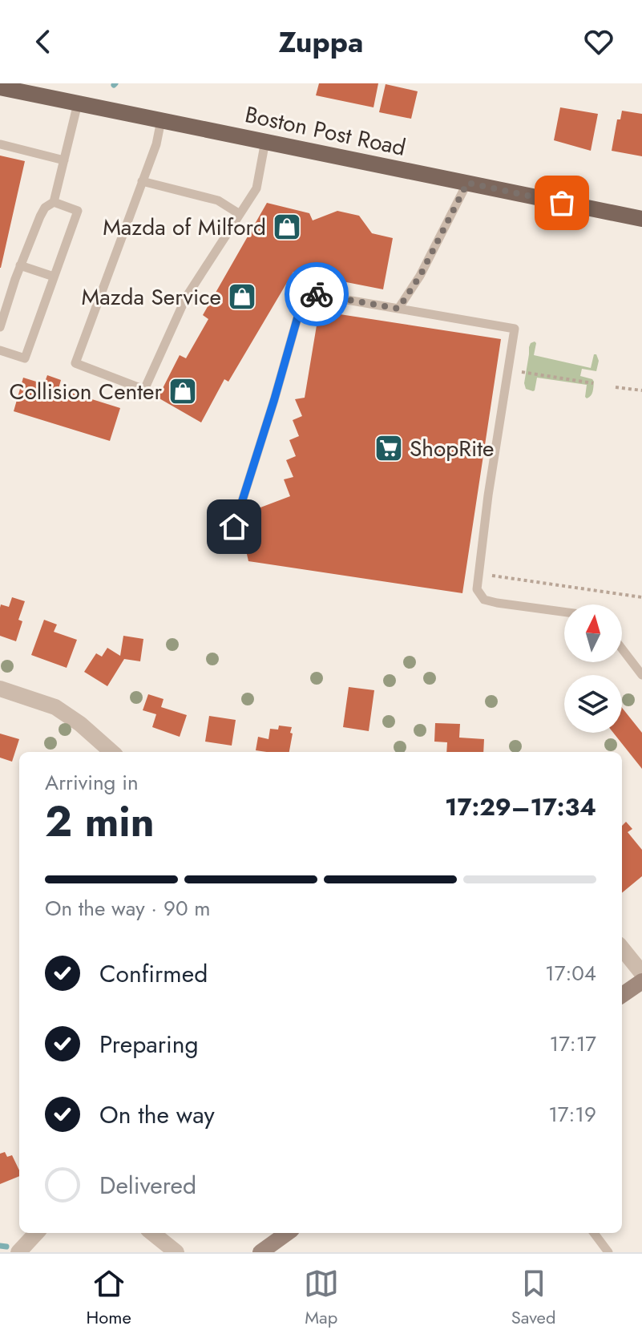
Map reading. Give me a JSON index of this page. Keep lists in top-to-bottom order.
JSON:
{
  "streets": {
    "main road": ["Boston Post Road"]
  },
  "places": {
    "shop": ["Mazda of Milford", "Mazda Service", "Collision Center"],
    "supermarket": ["ShopRite"]
  },
  "north": "top",
  "page": {
    "header": "Zuppa",
    "heading": ["2 min", "Arriving in", "17:29–17:34"],
    "bar": "On the way · 90 m",
    "list": [
      ["Confirmed", "17:04"],
      ["Preparing", "17:17"],
      ["On the way", "17:19"],
      "Delivered"
    ],
    "tabs": ["Home", "Map", "Saved"]
  }
}
